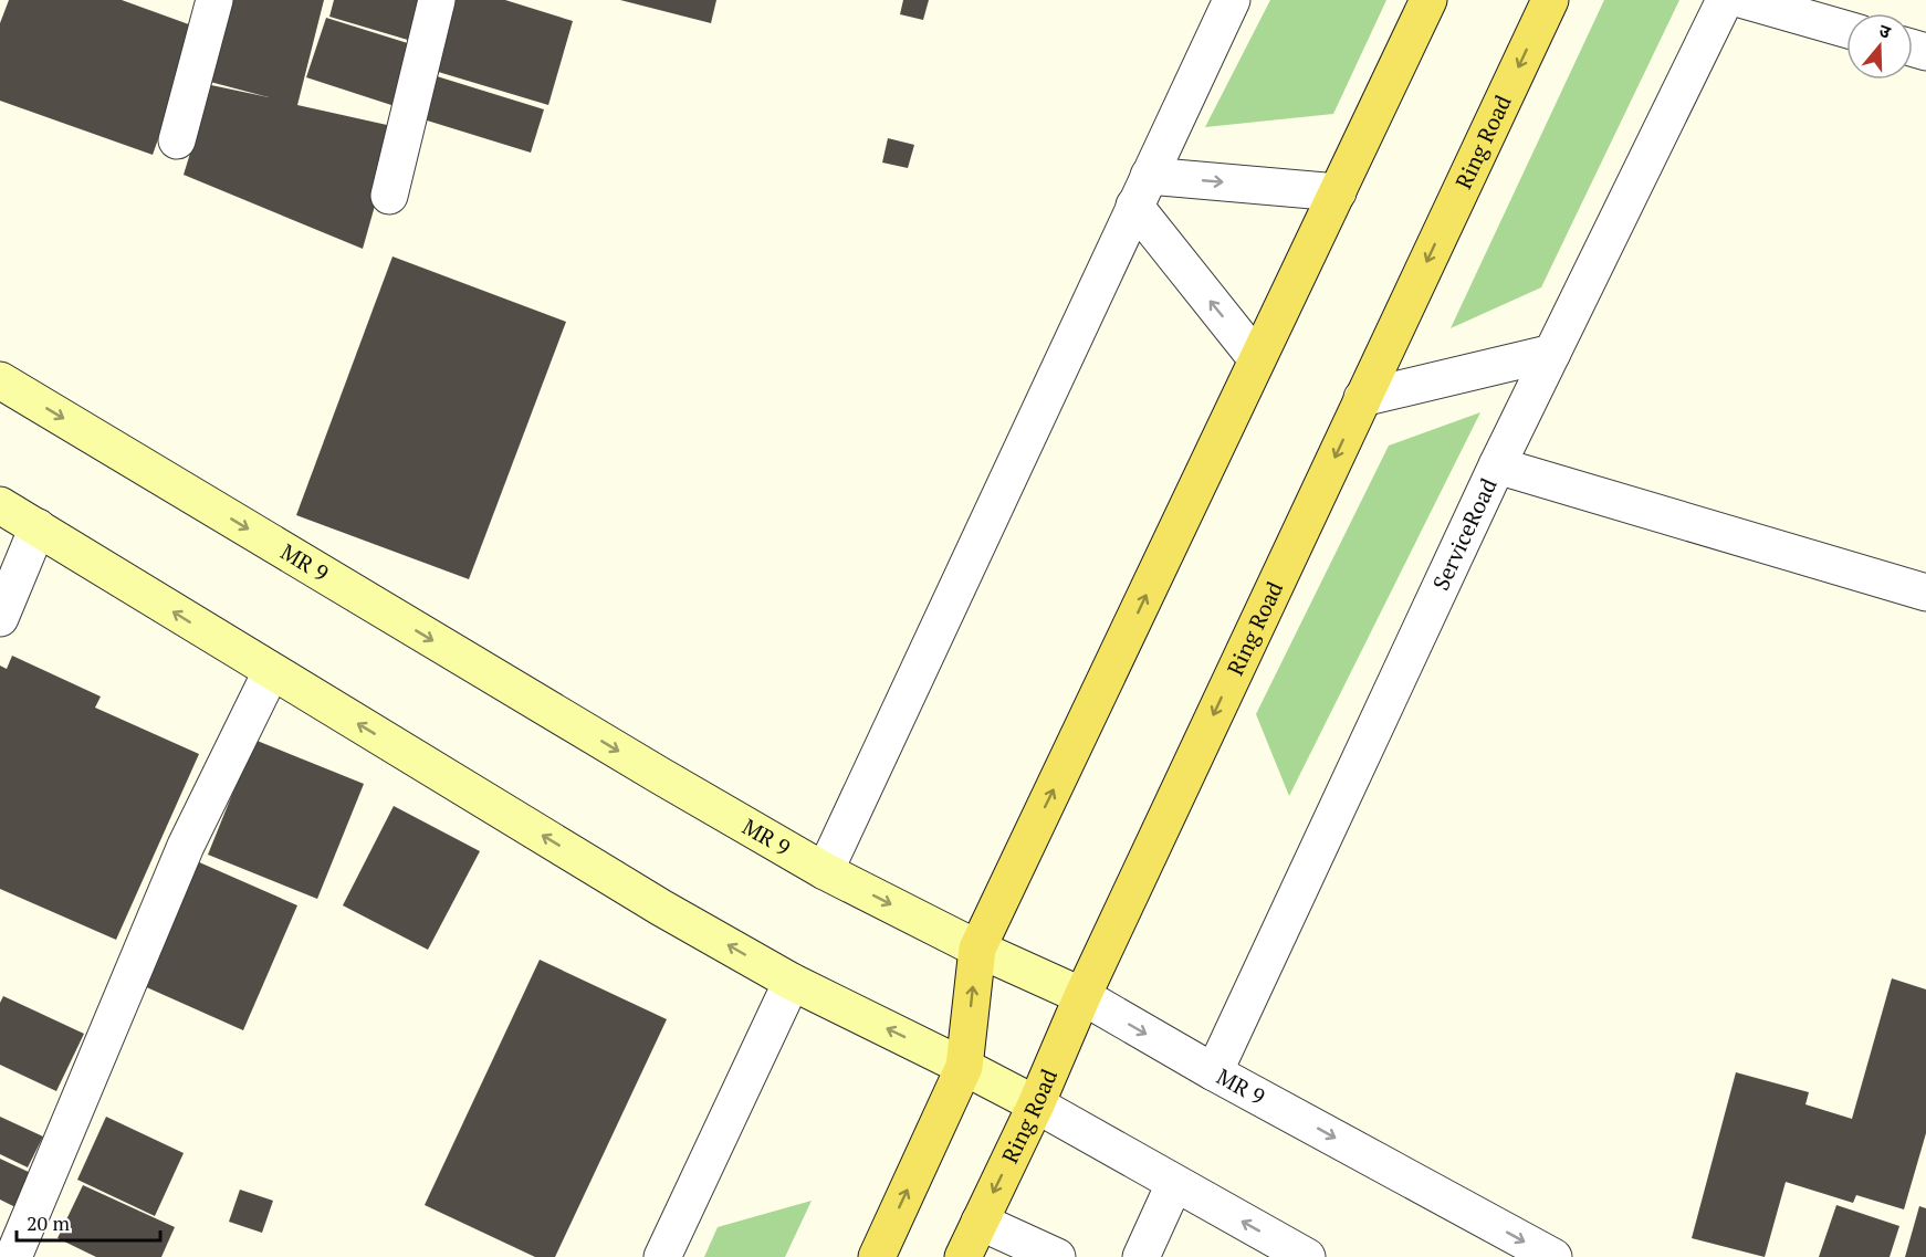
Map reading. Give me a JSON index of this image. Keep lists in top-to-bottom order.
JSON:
{
  "streets": {
    "main road": ["Ring Road", "MR 9"],
    "street": ["ServiceRoad"]
  },
  "crossings": [
    ["Ring Road", "MR 9"],
    ["ServiceRoad", "MR 9"]
  ],
  "scale_bar": "20 m",
  "north": "top"
}
